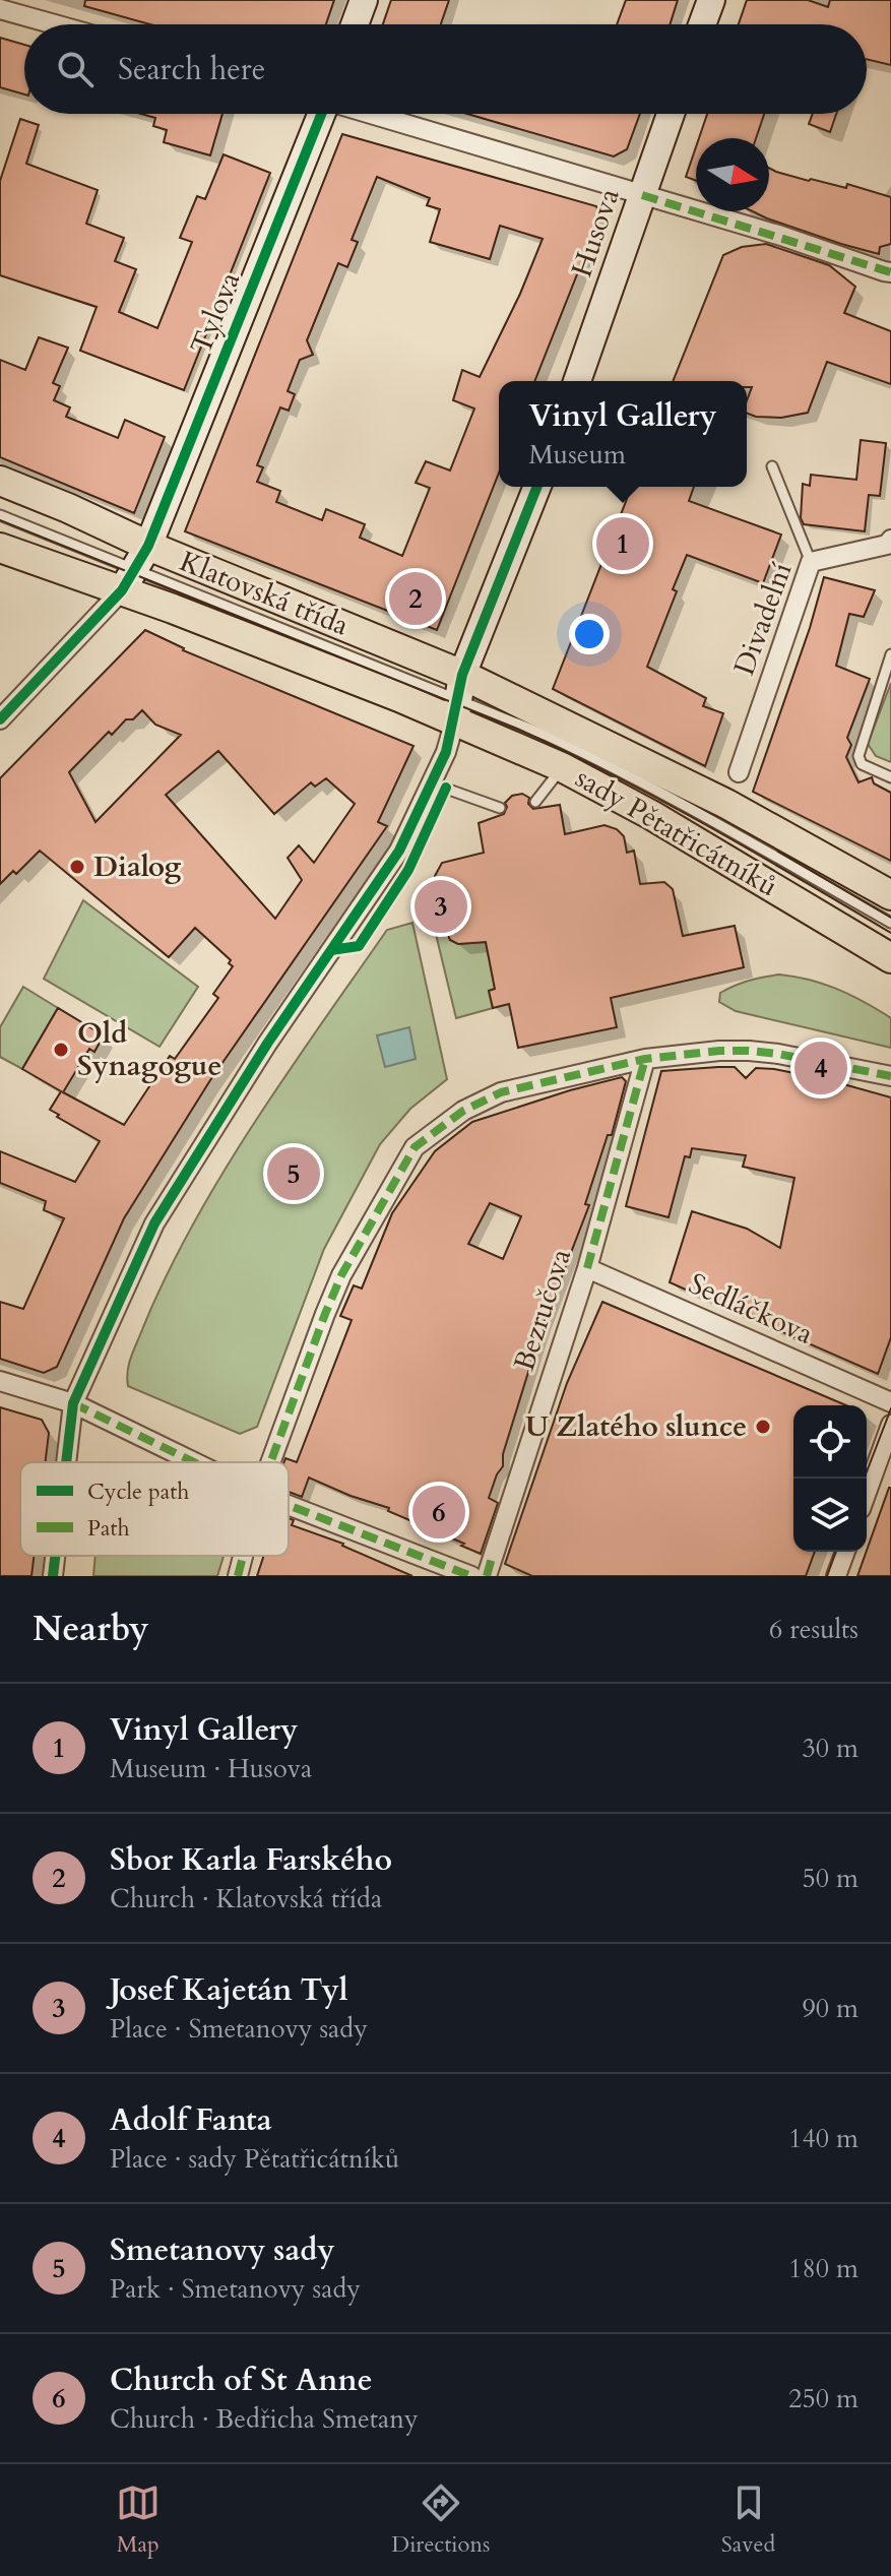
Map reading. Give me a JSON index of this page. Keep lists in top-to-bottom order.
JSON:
{
  "streets": {
    "main road": ["Klatovská třída", "sady Pětatřicátníků"],
    "street": [
      "Husova",
      "Tylova",
      "Divadelní",
      "Sedláčkova",
      "Bezručova"
    ]
  },
  "crossings": [
    ["Tylova", "Klatovská třída"],
    ["Klatovská třída", "sady Pětatřicátníků"],
    ["Sedláčkova", "Bezručova"]
  ],
  "places": ["Dialog", "Old Synagogue", "U Zlatého slunce"],
  "legend": ["Cycle path", "Path"],
  "north": "right",
  "page": {
    "search": "Search here",
    "popup": ["Vinyl Gallery", "Museum"],
    "pins": [
      "1",
      "2",
      "3",
      "4",
      "5",
      "6"
    ],
    "heading": ["Nearby", "6 results"],
    "list": [
      {
        "mark": "1",
        "name": "Vinyl Gallery",
        "note": "Museum · Husova",
        "value": "30 m"
      },
      {
        "mark": "2",
        "name": "Sbor Karla Farského",
        "note": "Church · Klatovská třída",
        "value": "50 m"
      },
      {
        "mark": "3",
        "name": "Josef Kajetán Tyl",
        "note": "Place · Smetanovy sady",
        "value": "90 m"
      },
      {
        "mark": "4",
        "name": "Adolf Fanta",
        "note": "Place · sady Pětatřicátníků",
        "value": "140 m"
      },
      {
        "mark": "5",
        "name": "Smetanovy sady",
        "note": "Park · Smetanovy sady",
        "value": "180 m"
      },
      {
        "mark": "6",
        "name": "Church of St Anne",
        "note": "Church · Bedřicha Smetany",
        "value": "250 m"
      }
    ],
    "nav": ["Map", "Directions", "Saved"]
  }
}
